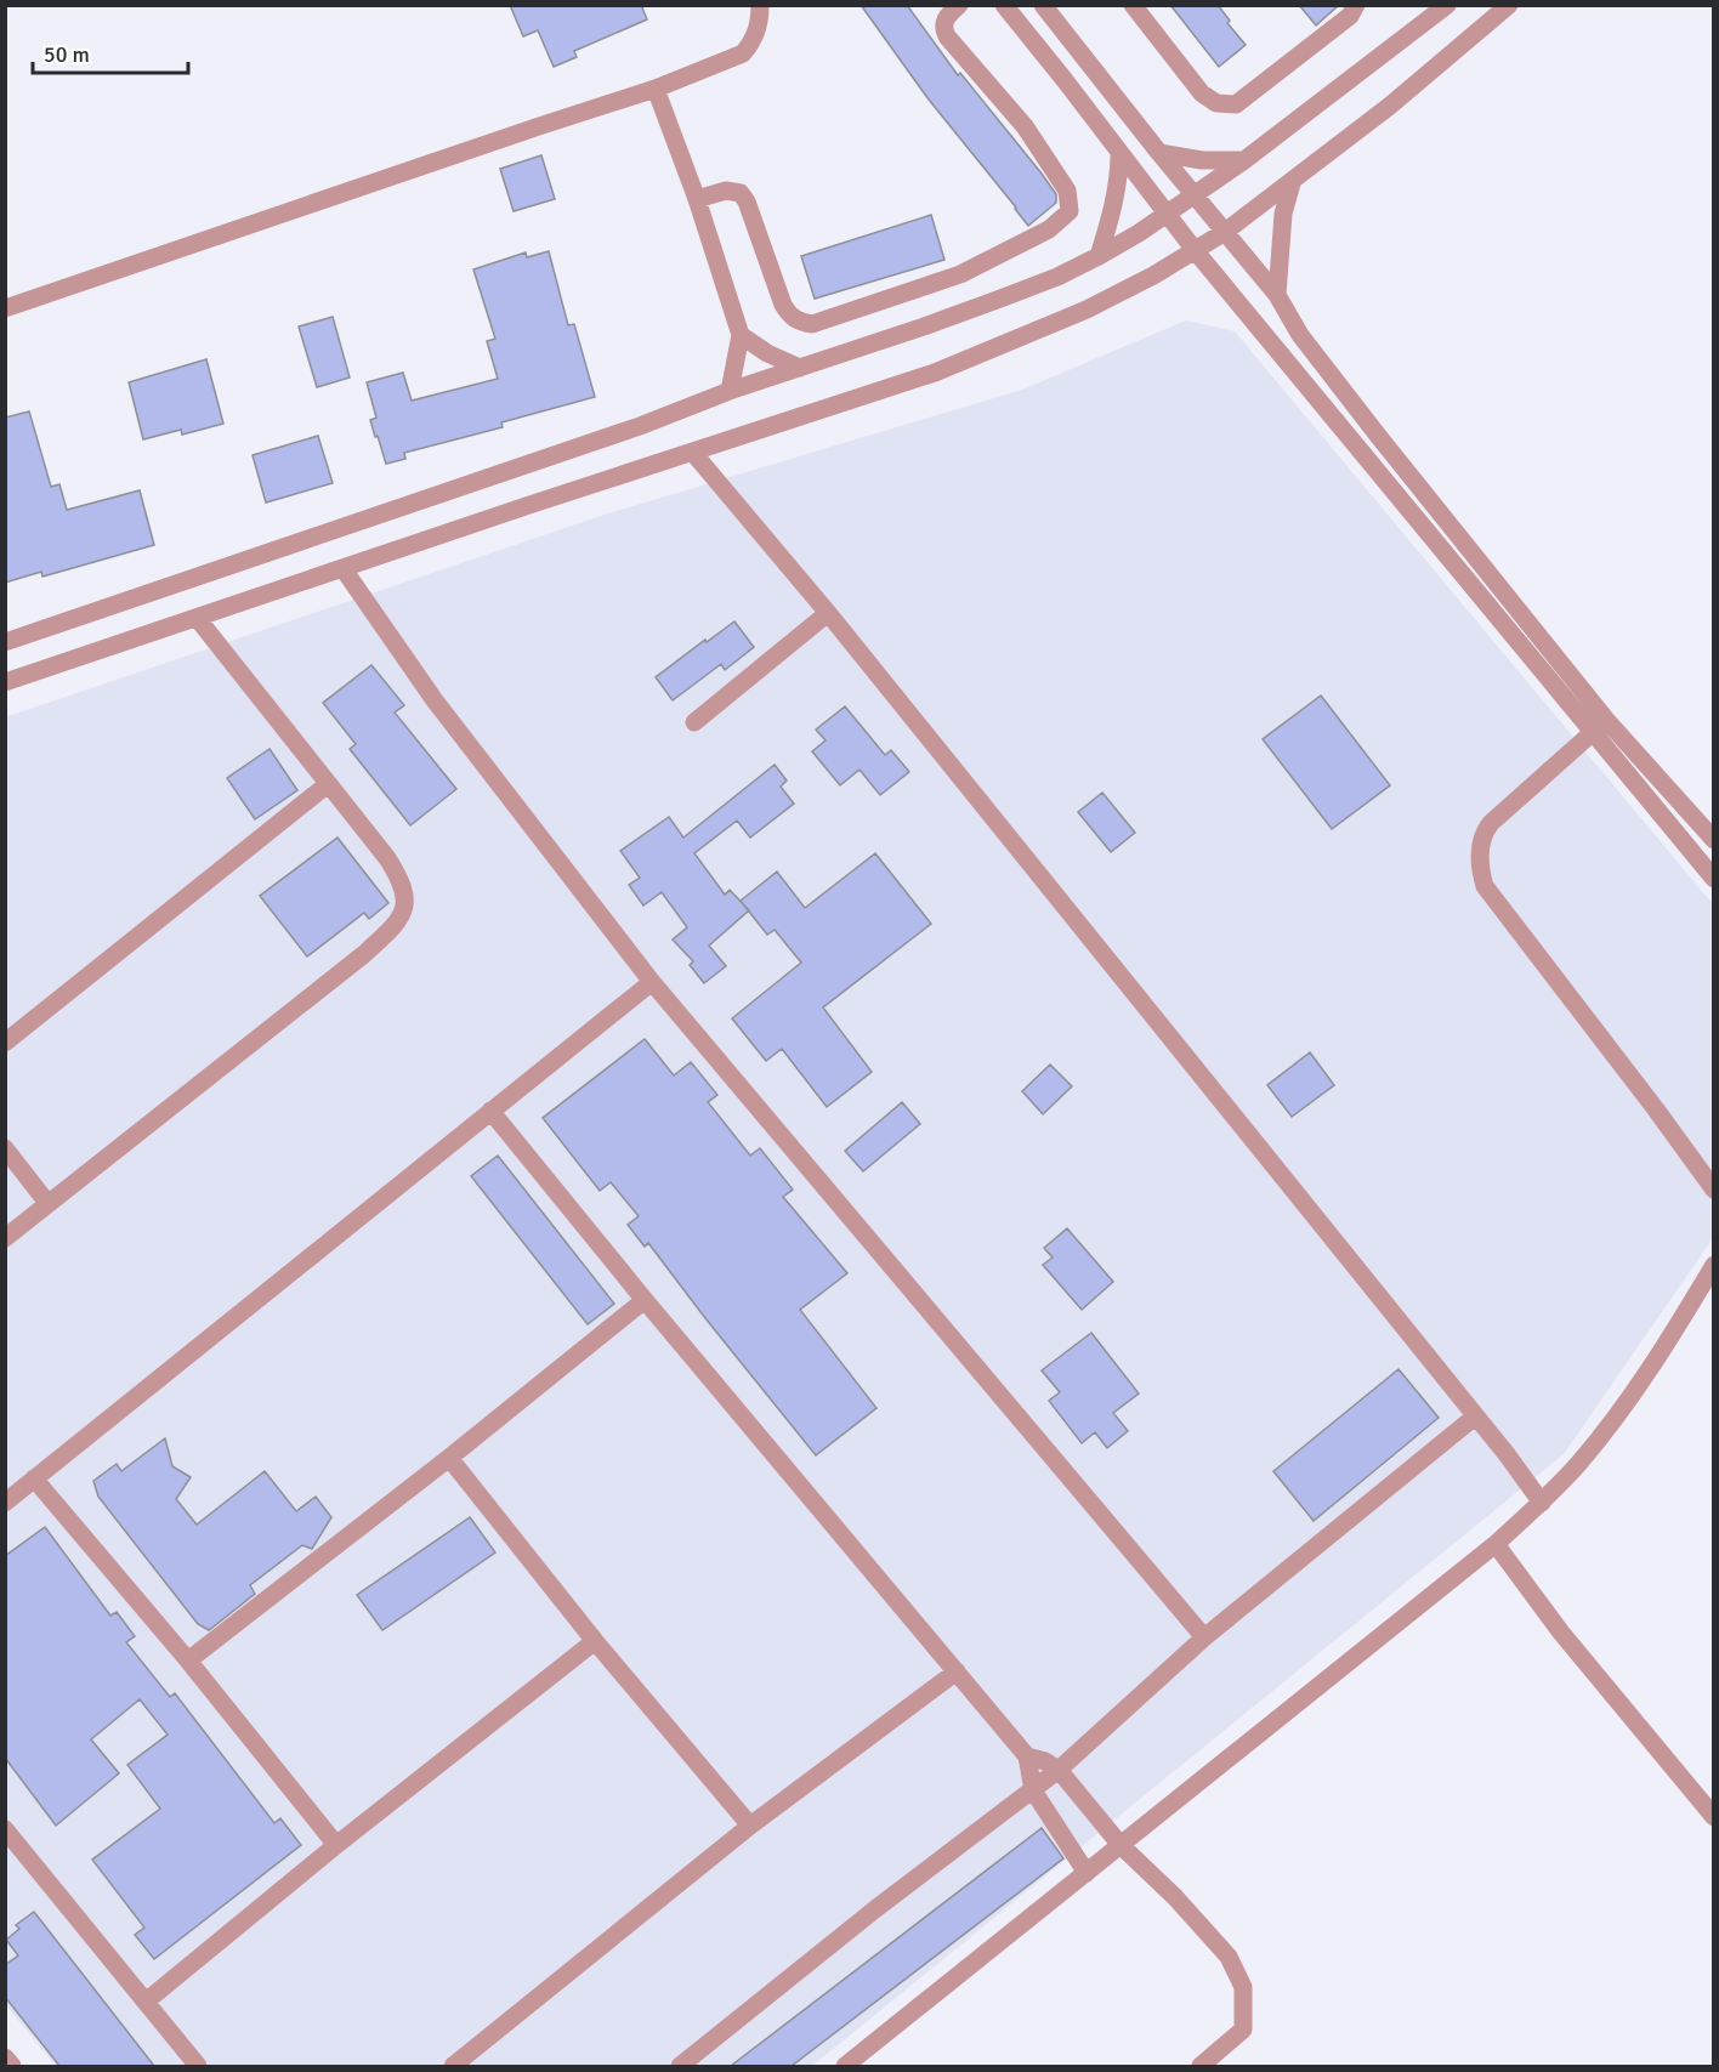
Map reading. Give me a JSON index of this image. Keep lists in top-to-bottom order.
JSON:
{
  "scale_bar": "50 m"
}
